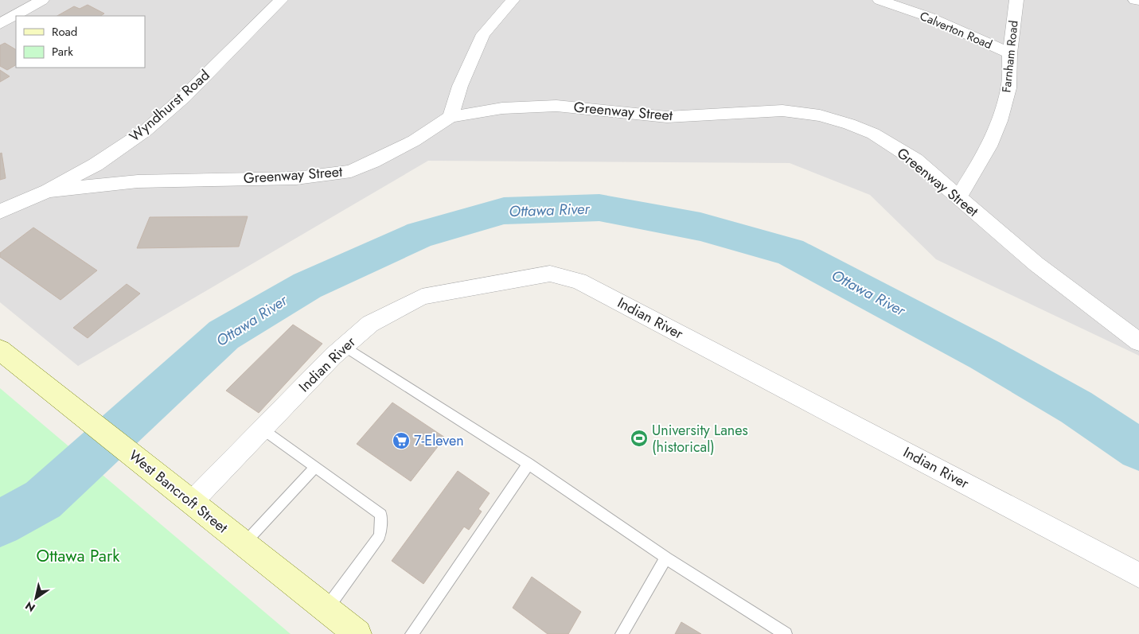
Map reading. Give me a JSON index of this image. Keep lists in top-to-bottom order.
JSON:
{
  "streets": {
    "main road": ["West Bancroft Street"],
    "street": [
      "Calverton Road",
      "Farnham Road",
      "Wyndhurst Road",
      "Greenway Street",
      "Indian River"
    ]
  },
  "crossings": [
    ["Calverton Road", "Farnham Road"],
    ["Farnham Road", "Greenway Street"],
    ["Wyndhurst Road", "Greenway Street"],
    ["Indian River", "West Bancroft Street"]
  ],
  "water": ["Ottawa River"],
  "parks": ["Ottawa Park"],
  "places": {
    "sports": ["University Lanes (historical)"],
    "supermarket": ["7-Eleven"]
  },
  "legend": ["Road", "Park"],
  "north": "bottom left"
}
